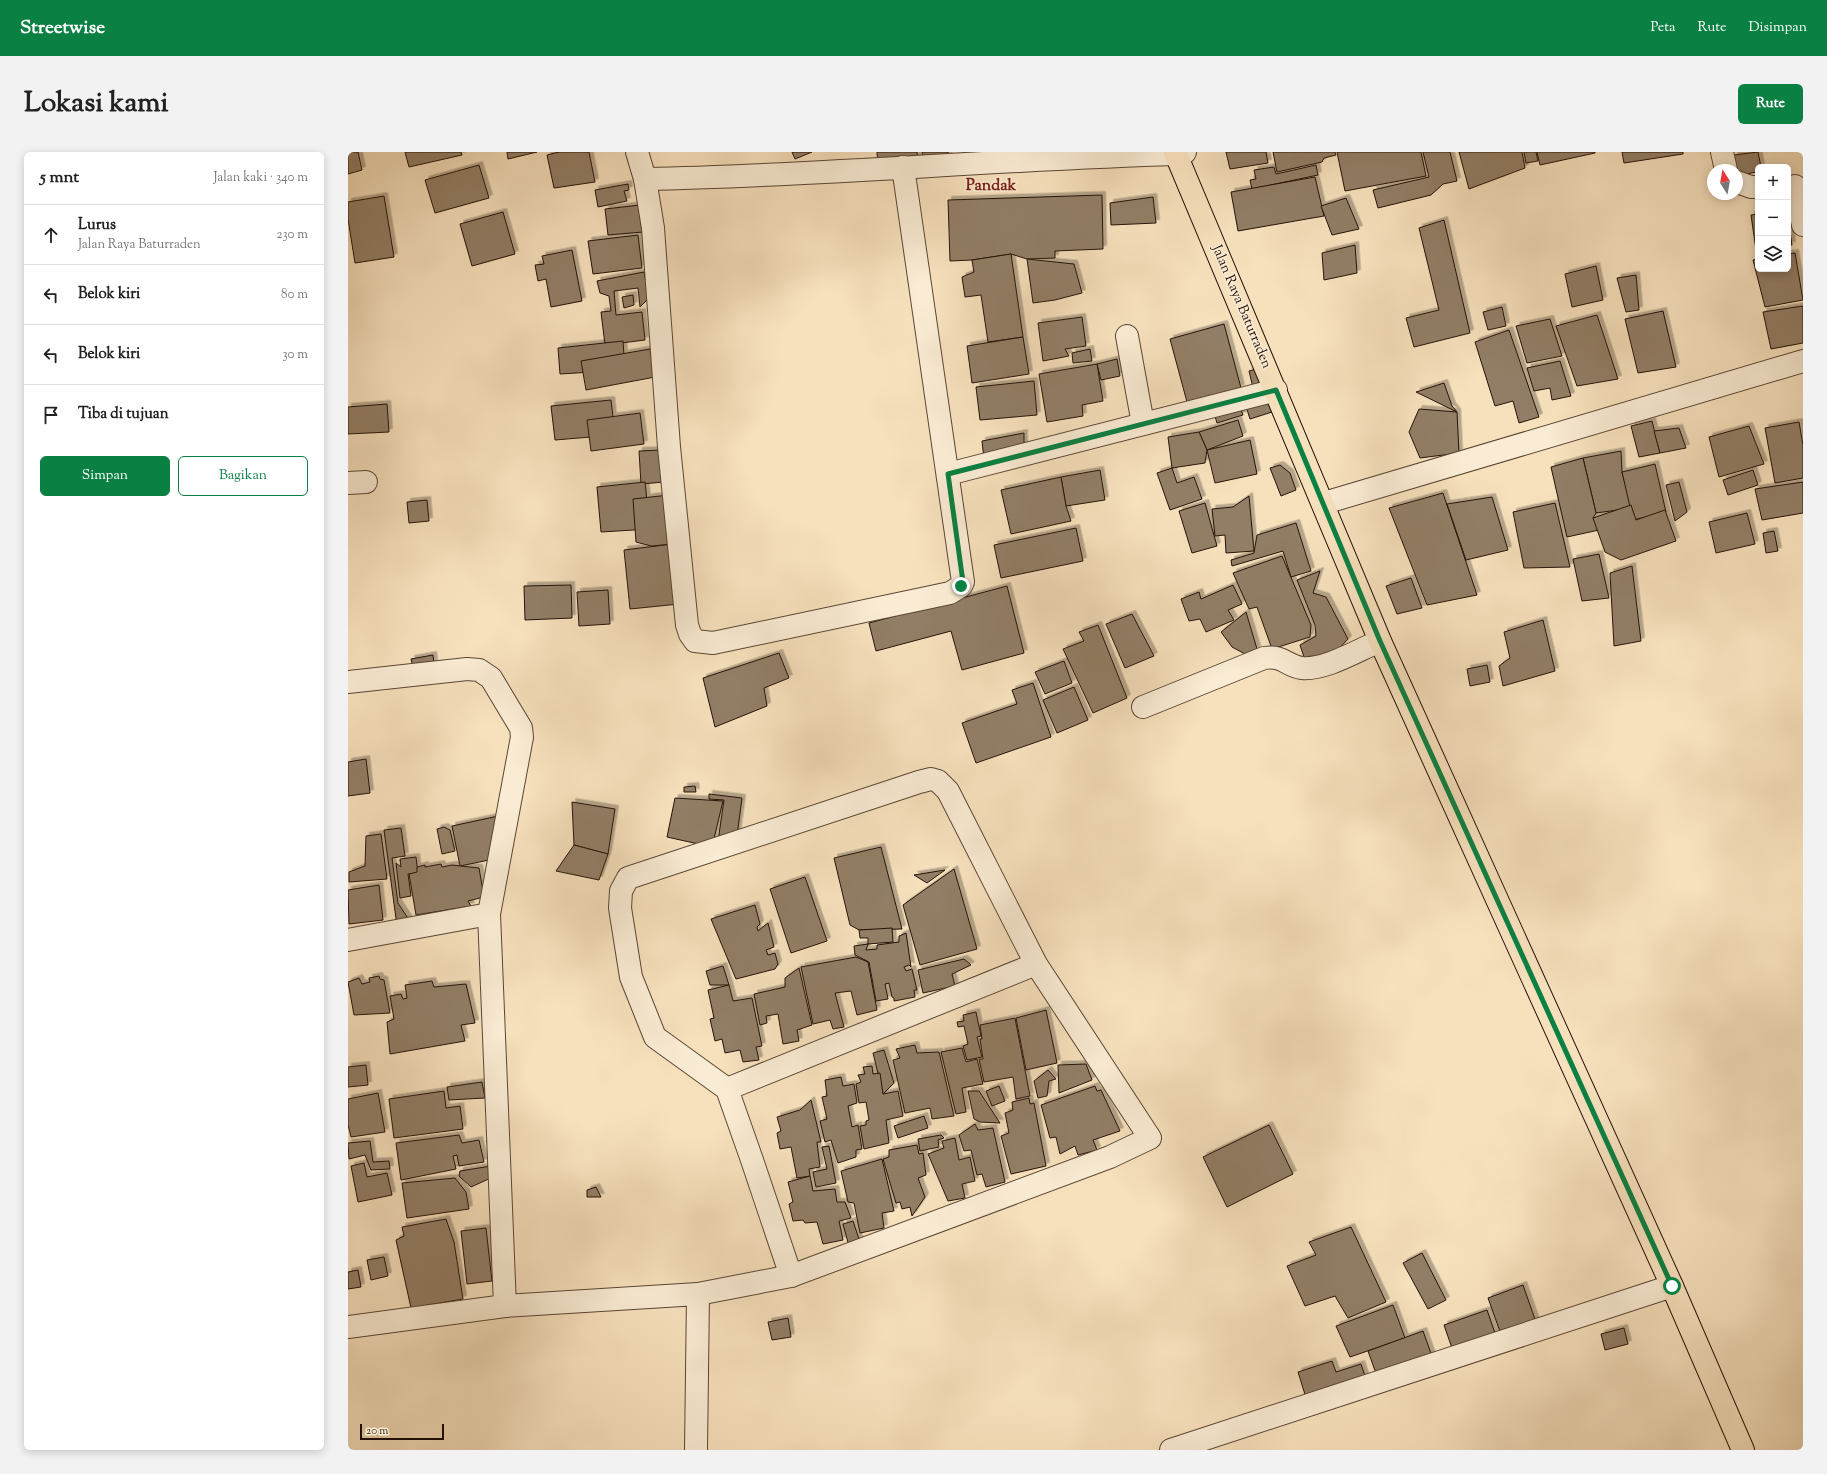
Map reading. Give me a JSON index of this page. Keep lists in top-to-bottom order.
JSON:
{
  "streets": {
    "main road": ["Jalan Raya Baturraden"]
  },
  "districts": ["Pandak"],
  "scale_bar": "20 m",
  "north": "top",
  "page": {
    "header": "Streetwise",
    "nav": ["Peta", "Rute", "Disimpan"],
    "title": "Lokasi kami",
    "buttons": [
      "Rute",
      ["Simpan", "Bagikan"]
    ],
    "heading": ["5 mnt", "Jalan kaki · 340 m"],
    "map_buttons": ["+", "−"],
    "list": [
      ["Lurus", "Jalan Raya Baturraden", "230 m"],
      ["Belok kiri", "80 m"],
      ["Belok kiri", "30 m"],
      "Tiba di tujuan"
    ],
    "scale": "20 m"
  }
}
